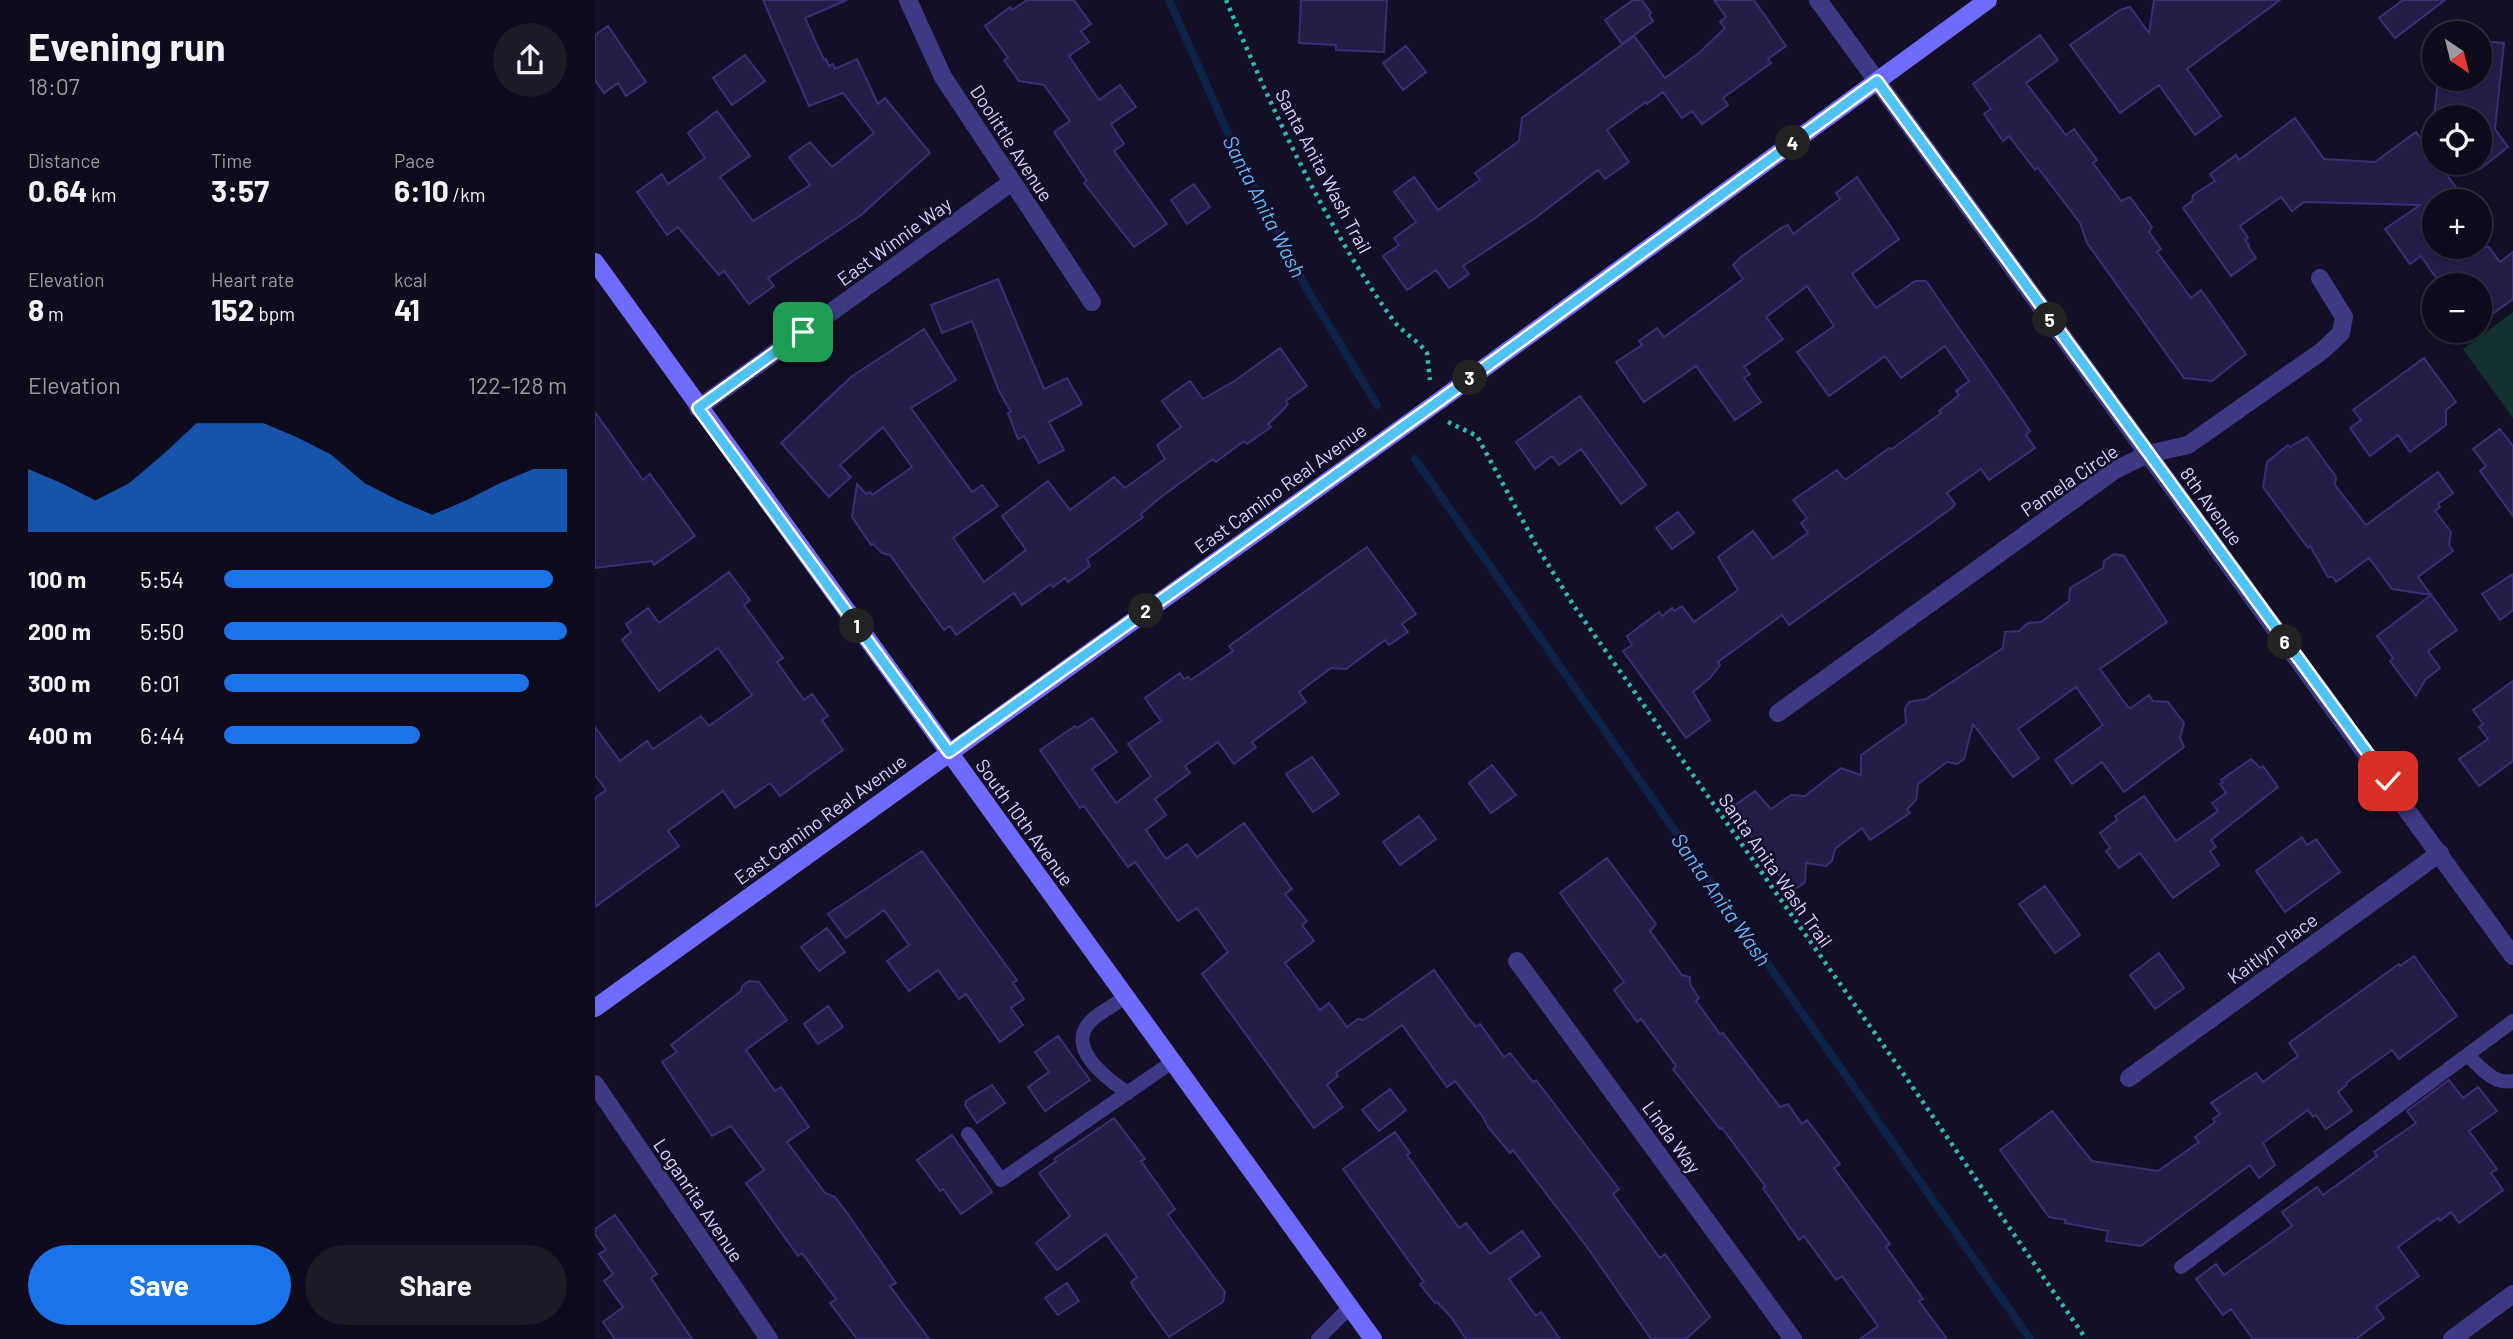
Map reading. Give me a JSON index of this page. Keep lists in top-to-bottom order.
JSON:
{
  "streets": {
    "street": [
      "Doolittle Avenue",
      "East Winnie Way",
      "Pamela Circle",
      "East Camino Real Avenue",
      "8th Avenue",
      "South 10th Avenue",
      "Kaitlyn Place",
      "Linda Way",
      "Loganrita Avenue"
    ],
    "path": ["Santa Anita Wash Trail"]
  },
  "crossings": [
    ["Doolittle Avenue", "East Winnie Way"],
    ["East Winnie Way", "South 10th Avenue"],
    ["Pamela Circle", "8th Avenue"],
    ["East Camino Real Avenue", "8th Avenue"],
    ["East Camino Real Avenue", "South 10th Avenue"],
    ["8th Avenue", "Kaitlyn Place"]
  ],
  "water": ["Santa Anita Wash"],
  "north": "bottom right",
  "page": {
    "heading": ["Evening run", "18:07"],
    "map_buttons": ["+", "−"],
    "stats": [
      ["Distance", "0.64 km"],
      ["Time", "3:57"],
      ["Pace", "6:10 /km"],
      ["Elevation", "8 m"],
      ["Heart rate", "152 bpm"],
      ["kcal", "41"]
    ],
    "pins": [
      "4",
      "5",
      "3",
      "2",
      "1",
      "6"
    ],
    "chart": ["Elevation", "122–128 m"],
    "list": [
      {
        "name": "100 m",
        "note": "5:54"
      },
      {
        "name": "200 m",
        "note": "5:50"
      },
      {
        "name": "300 m",
        "note": "6:01"
      },
      {
        "name": "400 m",
        "note": "6:44"
      }
    ],
    "buttons": ["Save", "Share"]
  }
}
